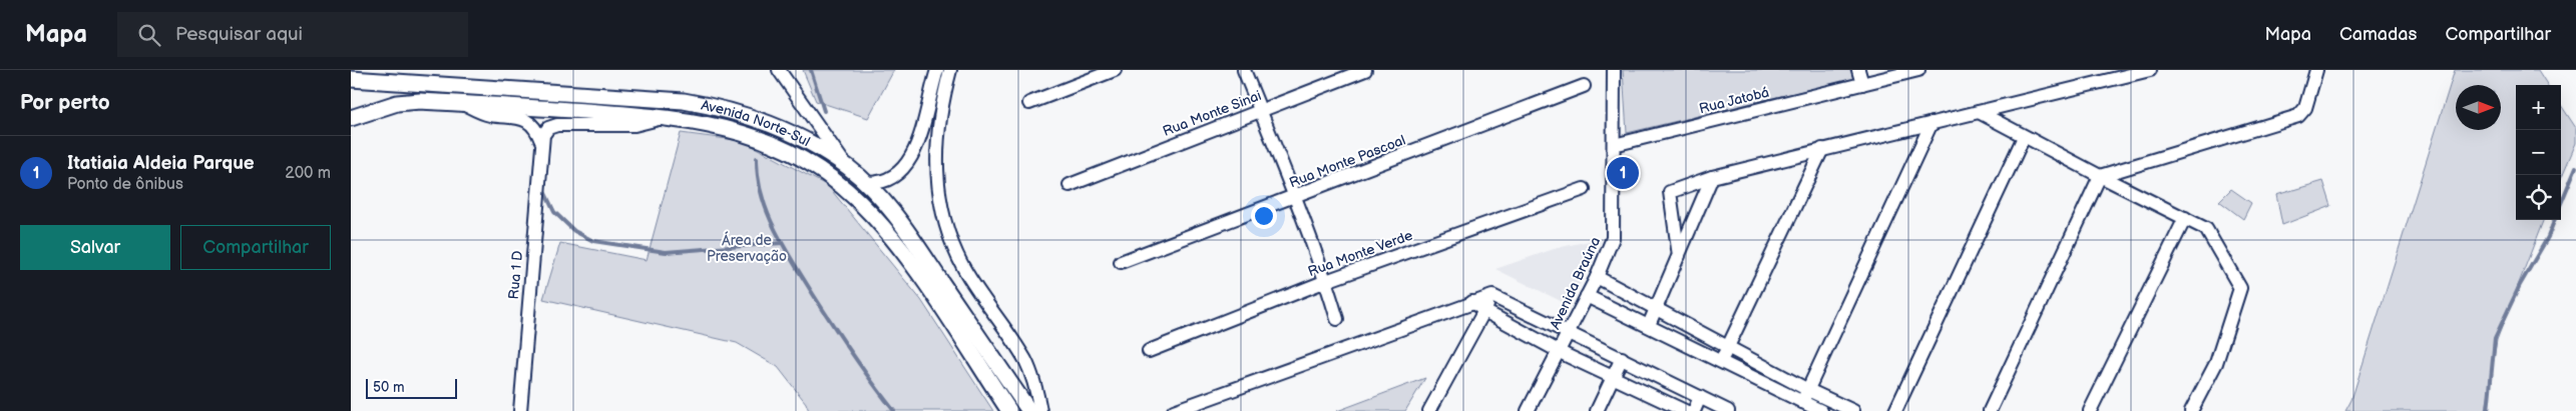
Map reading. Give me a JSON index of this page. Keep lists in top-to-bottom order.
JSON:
{
  "streets": {
    "main road": ["Avenida Norte-Sul"],
    "street": [
      "Rua Jatobá",
      "Rua Monte Sinai",
      "Rua Monte Pascoal",
      "Rua Monte Verde",
      "Rua 1 D",
      "Avenida Braúna"
    ]
  },
  "crossings": [
    ["Rua Jatobá", "Avenida Braúna"]
  ],
  "parks": ["Área de Preservação"],
  "scale_bar": "50 m",
  "north": "right",
  "page": {
    "header": "Mapa",
    "search": "Pesquisar aqui",
    "nav": ["Mapa", "Camadas", "Compartilhar"],
    "heading": "Por perto",
    "map_buttons": ["+", "−"],
    "list": [
      {
        "mark": "1",
        "name": "Itatiaia Aldeia Parque",
        "note": "Ponto de ônibus",
        "value": "200 m"
      }
    ],
    "pins": "1",
    "buttons": ["Salvar", "Compartilhar"],
    "scale": "50 m"
  }
}
